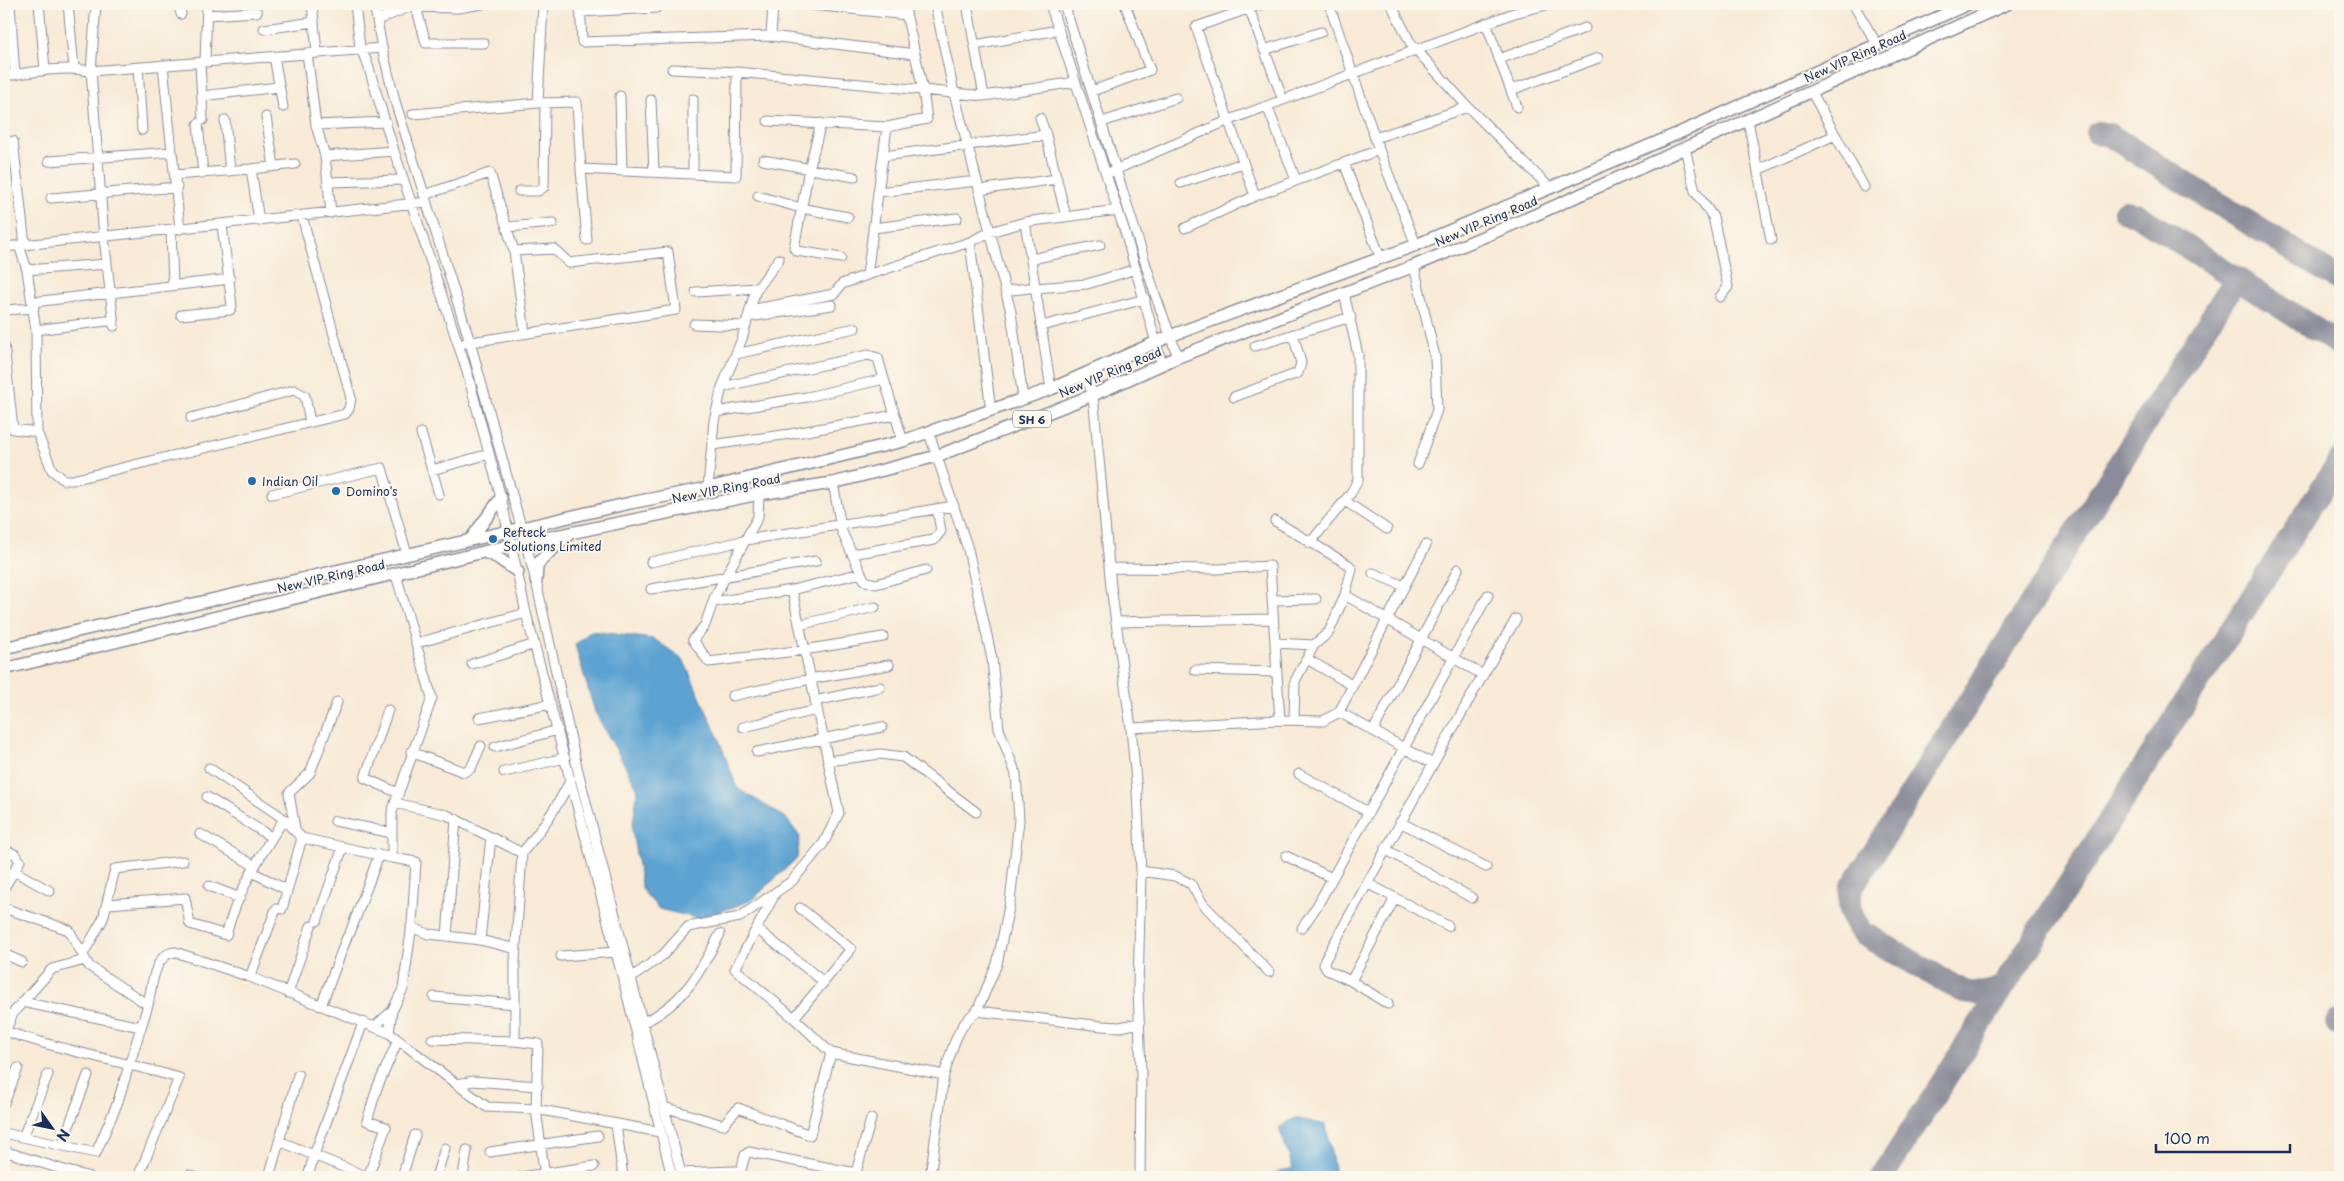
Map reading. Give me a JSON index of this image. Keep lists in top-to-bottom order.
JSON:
{
  "streets": {
    "main road": ["New VIP Ring Road", "SH 6"]
  },
  "places": ["Indian Oil", "Domino's", "Refteck Solutions Limited"],
  "scale_bar": "100 m",
  "north": "bottom right"
}
